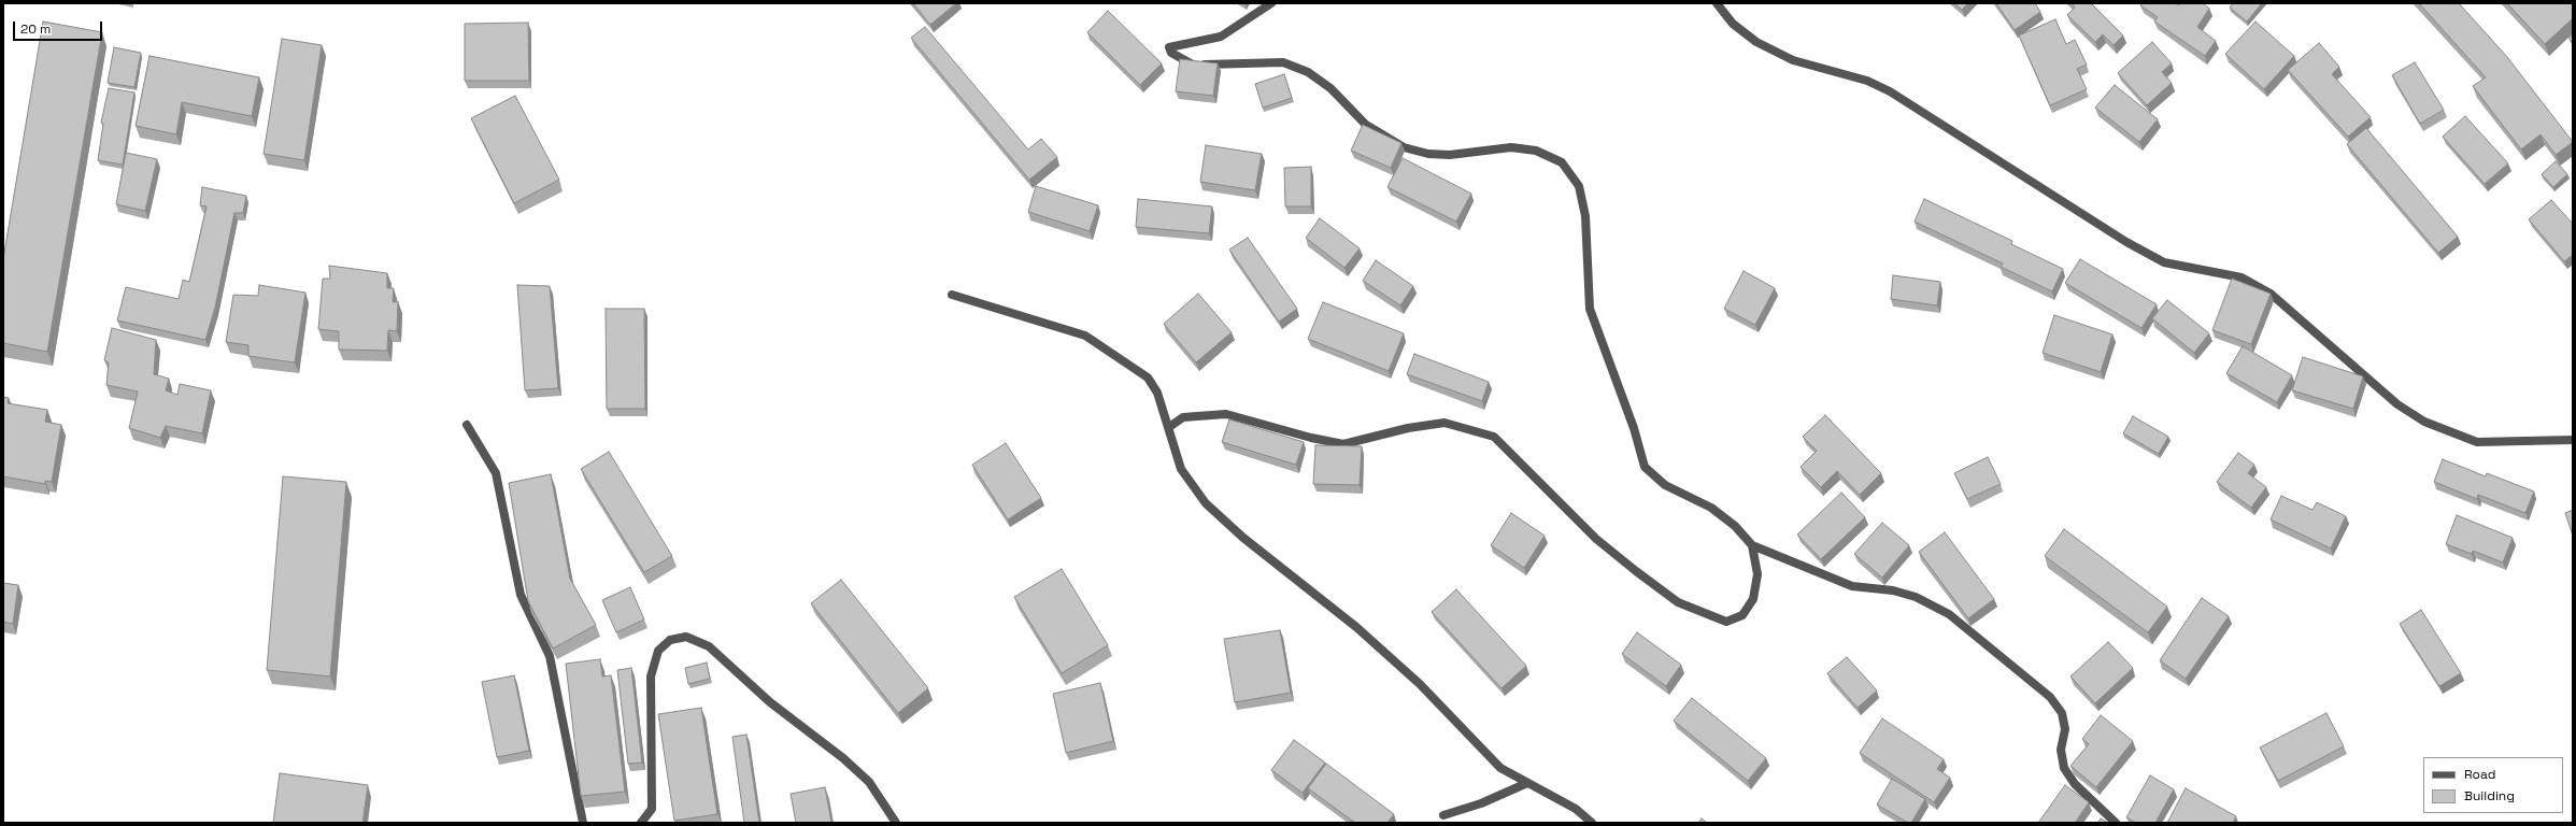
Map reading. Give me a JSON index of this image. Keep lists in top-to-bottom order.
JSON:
{
  "legend": ["Road", "Building"],
  "scale_bar": "20 m"
}
